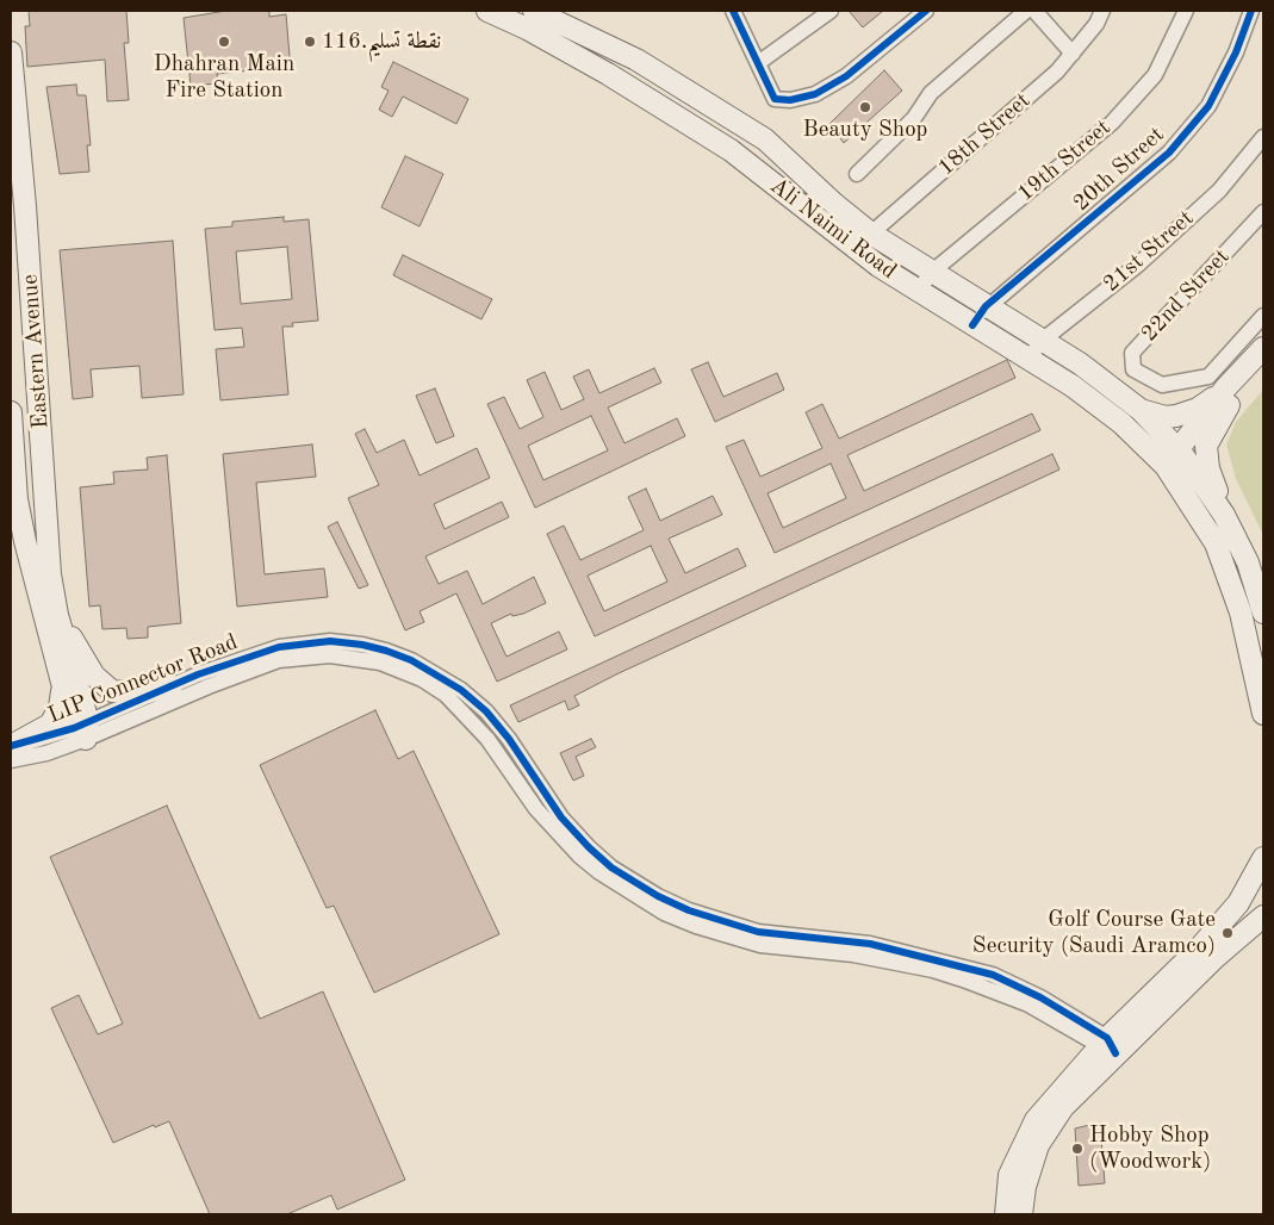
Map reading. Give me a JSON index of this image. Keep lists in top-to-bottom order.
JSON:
{
  "streets": {
    "main road": ["Ali Naimi Road", "Eastern Avenue"],
    "street": [
      "18th Street",
      "19th Street",
      "20th Street",
      "21st Street",
      "22nd Street",
      "LIP Connector Road"
    ]
  },
  "crossings": [
    ["18th Street", "Ali Naimi Road"],
    ["19th Street", "Ali Naimi Road"],
    ["20th Street", "Ali Naimi Road"],
    ["Ali Naimi Road", "21st Street"],
    ["Eastern Avenue", "LIP Connector Road"]
  ],
  "places": [
    "Dhahran Main Fire Station",
    "نقطة تسليم.116",
    "Beauty Shop",
    "Golf Course Gate Security (Saudi Aramco)",
    "Hobby Shop (Woodwork)"
  ]
}
